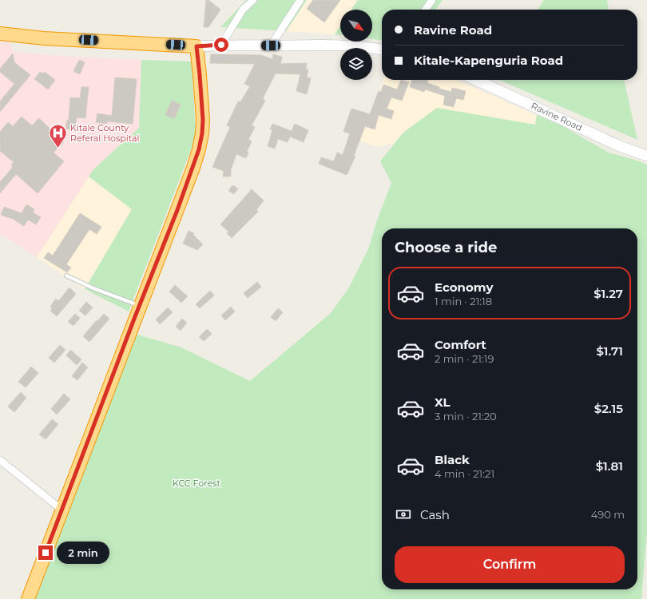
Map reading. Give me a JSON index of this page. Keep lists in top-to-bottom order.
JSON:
{
  "streets": {
    "street": ["Ravine Road"]
  },
  "parks": ["KCC Forest"],
  "places": {
    "hospital": ["Kitale County Referal Hospital"]
  },
  "north": "bottom right",
  "page": {
    "banner": ["Ravine Road", "Kitale-Kapenguria Road"],
    "heading": "Choose a ride",
    "list": [
      {
        "name": "Economy",
        "note": "1 min · 21:18",
        "value": "$1.27"
      },
      {
        "name": "Comfort",
        "note": "2 min · 21:19",
        "value": "$1.71"
      },
      {
        "name": "XL",
        "note": "3 min · 21:20",
        "value": "$2.15"
      },
      {
        "name": "Black",
        "note": "4 min · 21:21",
        "value": "$1.81"
      }
    ],
    "pay": ["Cash", "490 m"],
    "buttons": "Confirm",
    "bubble": "2 min"
  }
}
